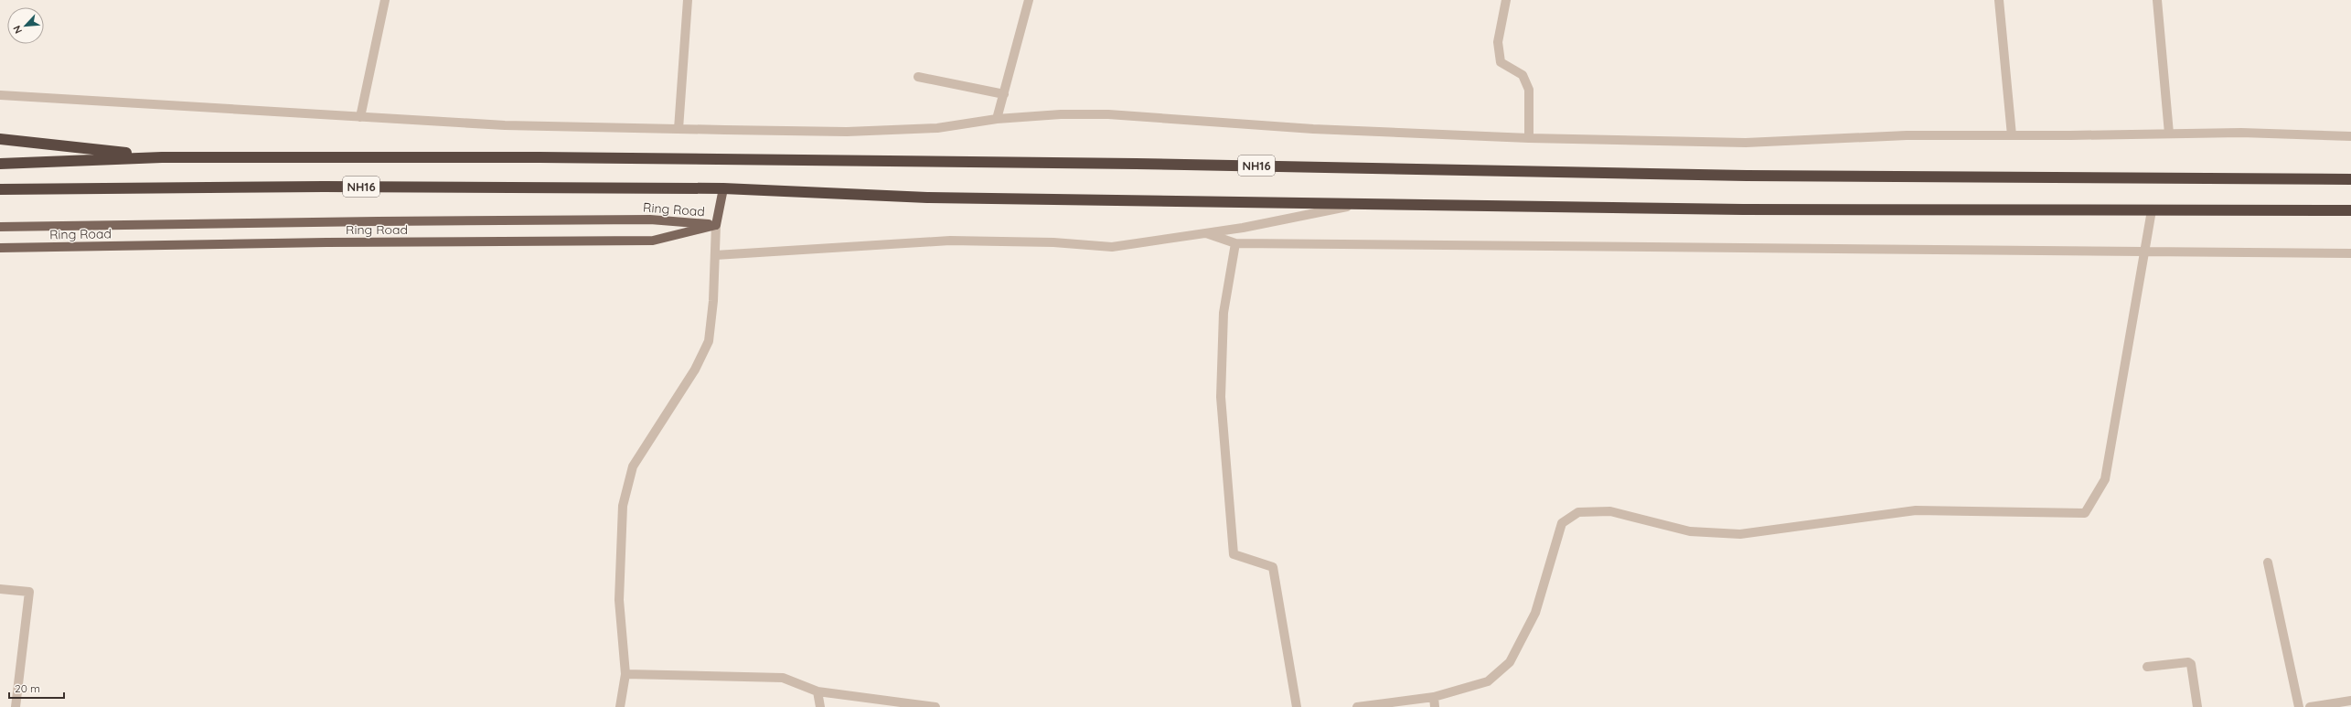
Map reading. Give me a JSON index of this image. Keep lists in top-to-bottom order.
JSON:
{
  "streets": {
    "highway": ["NH16"],
    "main road": ["Ring Road"]
  },
  "scale_bar": "20 m",
  "north": "bottom left"
}
